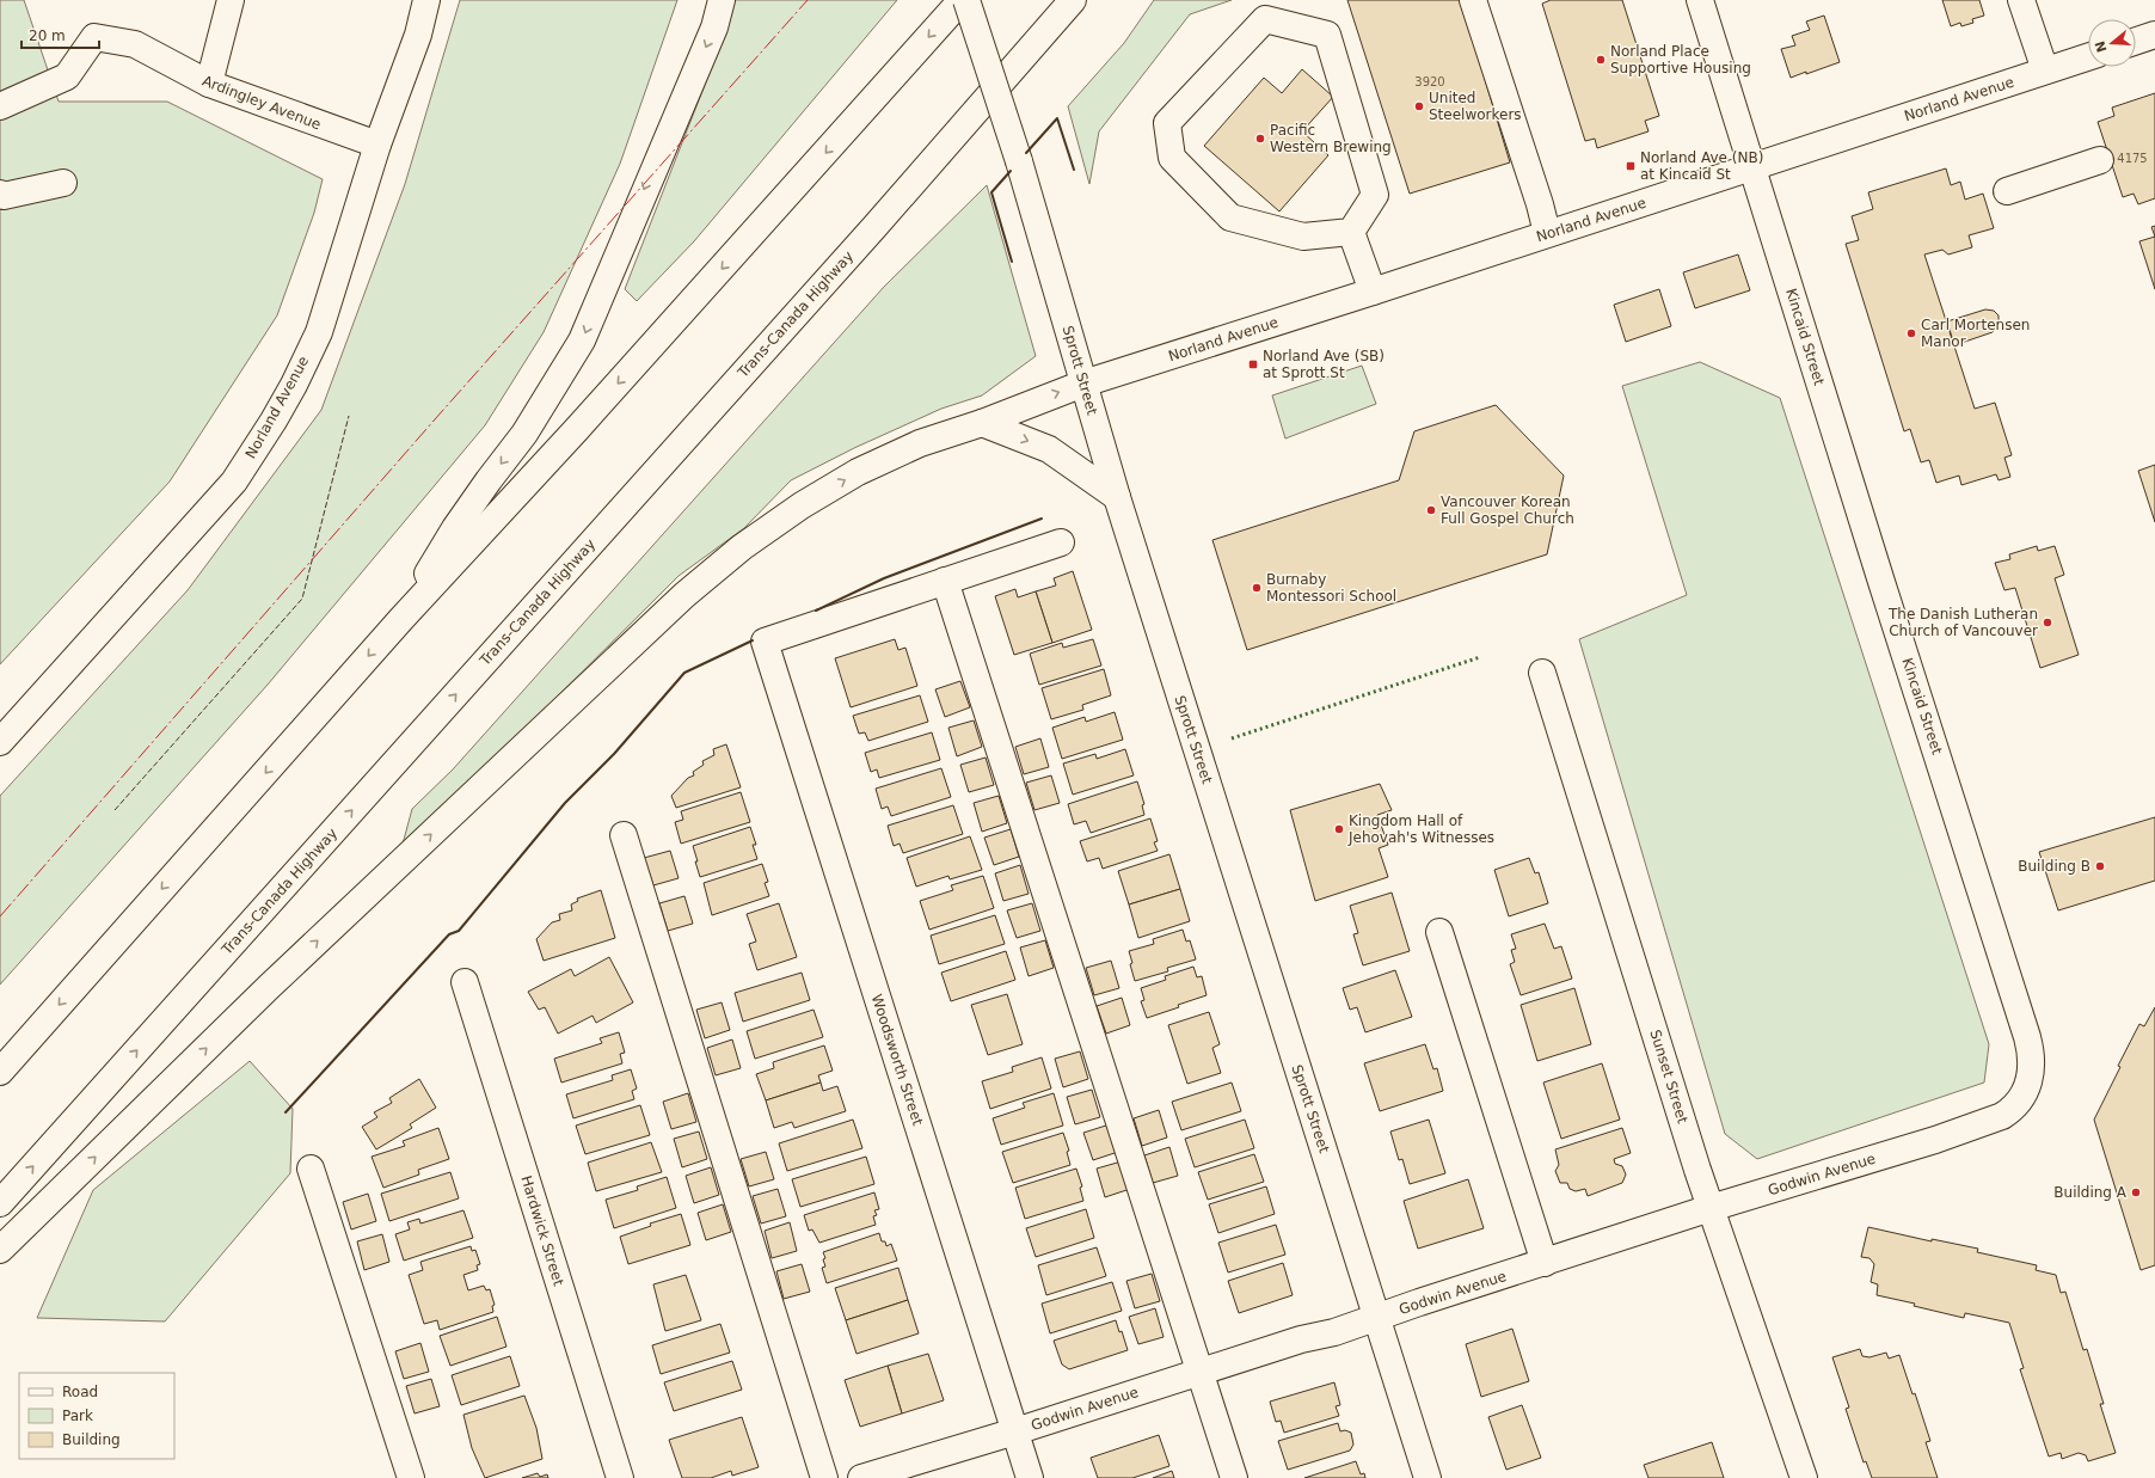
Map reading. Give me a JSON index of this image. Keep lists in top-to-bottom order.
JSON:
{
  "streets": {
    "main road": [
      "Norland Avenue",
      "Ardingley Avenue",
      "Trans-Canada Highway",
      "Kincaid Street",
      "Sprott Street",
      "Woodsworth Street",
      "Sunset Street",
      "Godwin Avenue",
      "Hardwick Street"
    ]
  },
  "crossings": [
    ["Norland Avenue", "Ardingley Avenue"],
    ["Norland Avenue", "Kincaid Street"],
    ["Norland Avenue", "Sprott Street"],
    ["Kincaid Street", "Godwin Avenue"],
    ["Sprott Street", "Godwin Avenue"],
    ["Woodsworth Street", "Godwin Avenue"],
    ["Sunset Street", "Godwin Avenue"]
  ],
  "places": {
    "other": [
      "Norland Place Supportive Housing",
      "United Steelworkers",
      "Pacific Western Brewing",
      "Carl Mortensen Manor",
      "Vancouver Korean Full Gospel Church",
      "Burnaby Montessori School",
      "The Danish Lutheran Church of Vancouver",
      "Kingdom Hall of Jehovah's Witnesses",
      "Building B",
      "Building A"
    ],
    "transit": ["Norland Ave (NB) at Kincaid St", "Norland Ave (SB) at Sprott St"]
  },
  "house_numbers": ["3920", "4175"],
  "legend": ["Road", "Park", "Building"],
  "scale_bar": "20 m",
  "north": "left"
}
